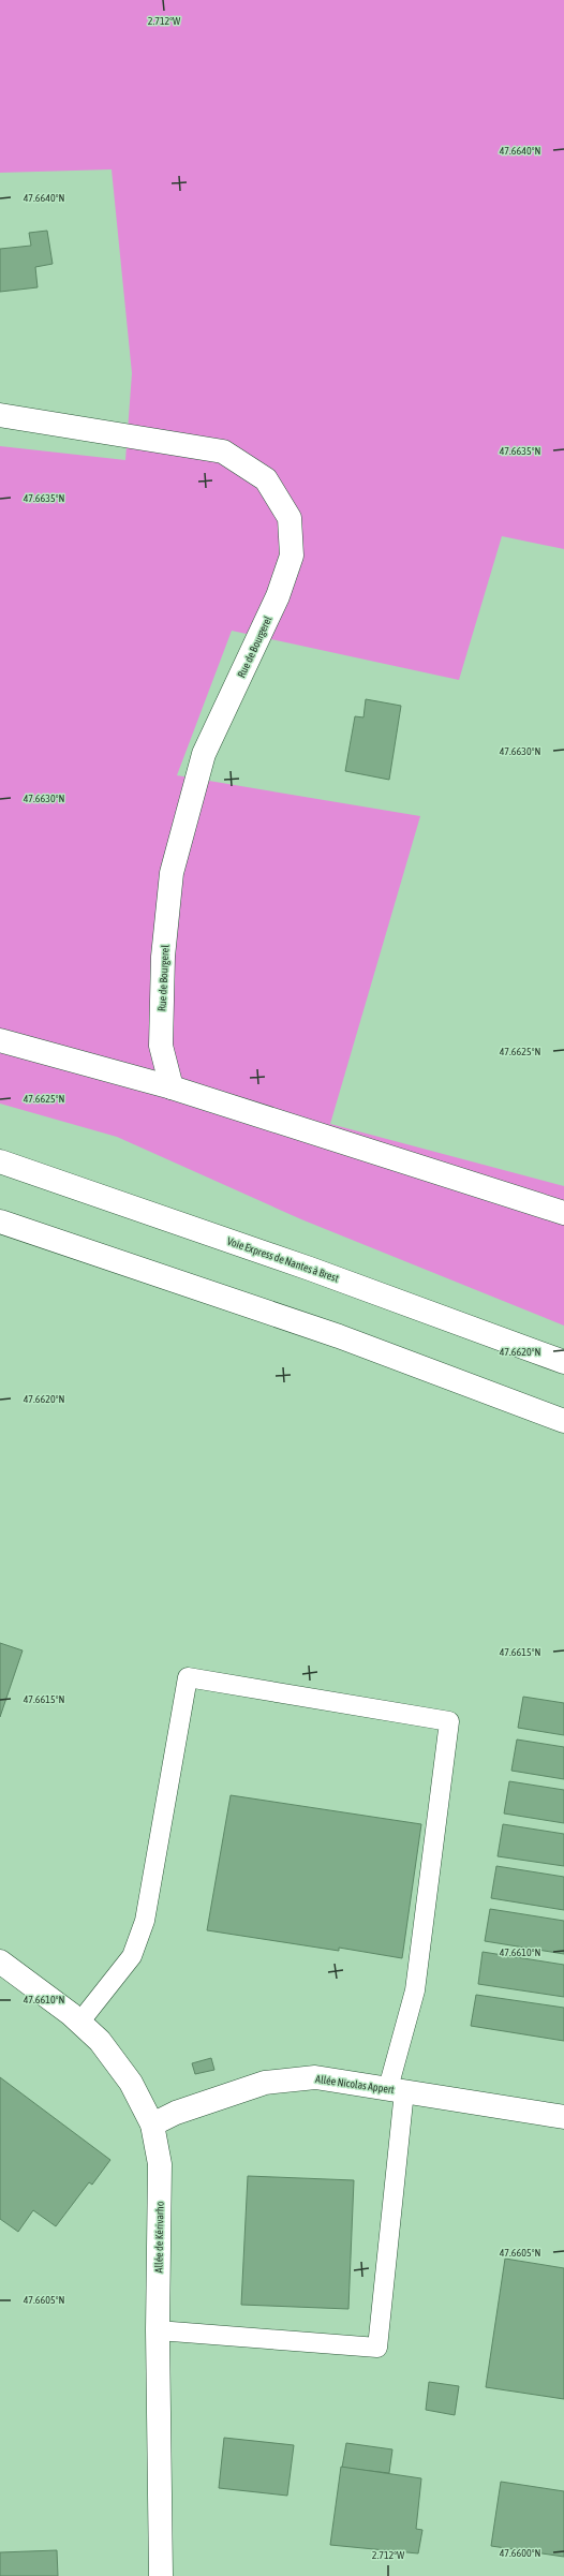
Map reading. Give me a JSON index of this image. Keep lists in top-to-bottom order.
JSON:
{
  "streets": {
    "main road": [
      "Rue de Bourgerel",
      "Voie Express de Nantes à Brest",
      "Allée Nicolas Appert",
      "Allée de Kérivarho"
    ]
  },
  "crossings": [
    ["Allée Nicolas Appert", "Allée de Kérivarho"]
  ],
  "coordinates": [
    "2.712°W",
    "47.6640°N",
    "47.6635°N",
    "47.6630°N",
    "47.6625°N",
    "47.6620°N",
    "47.6615°N",
    "47.6610°N",
    "47.6605°N",
    "47.6600°N"
  ]
}
